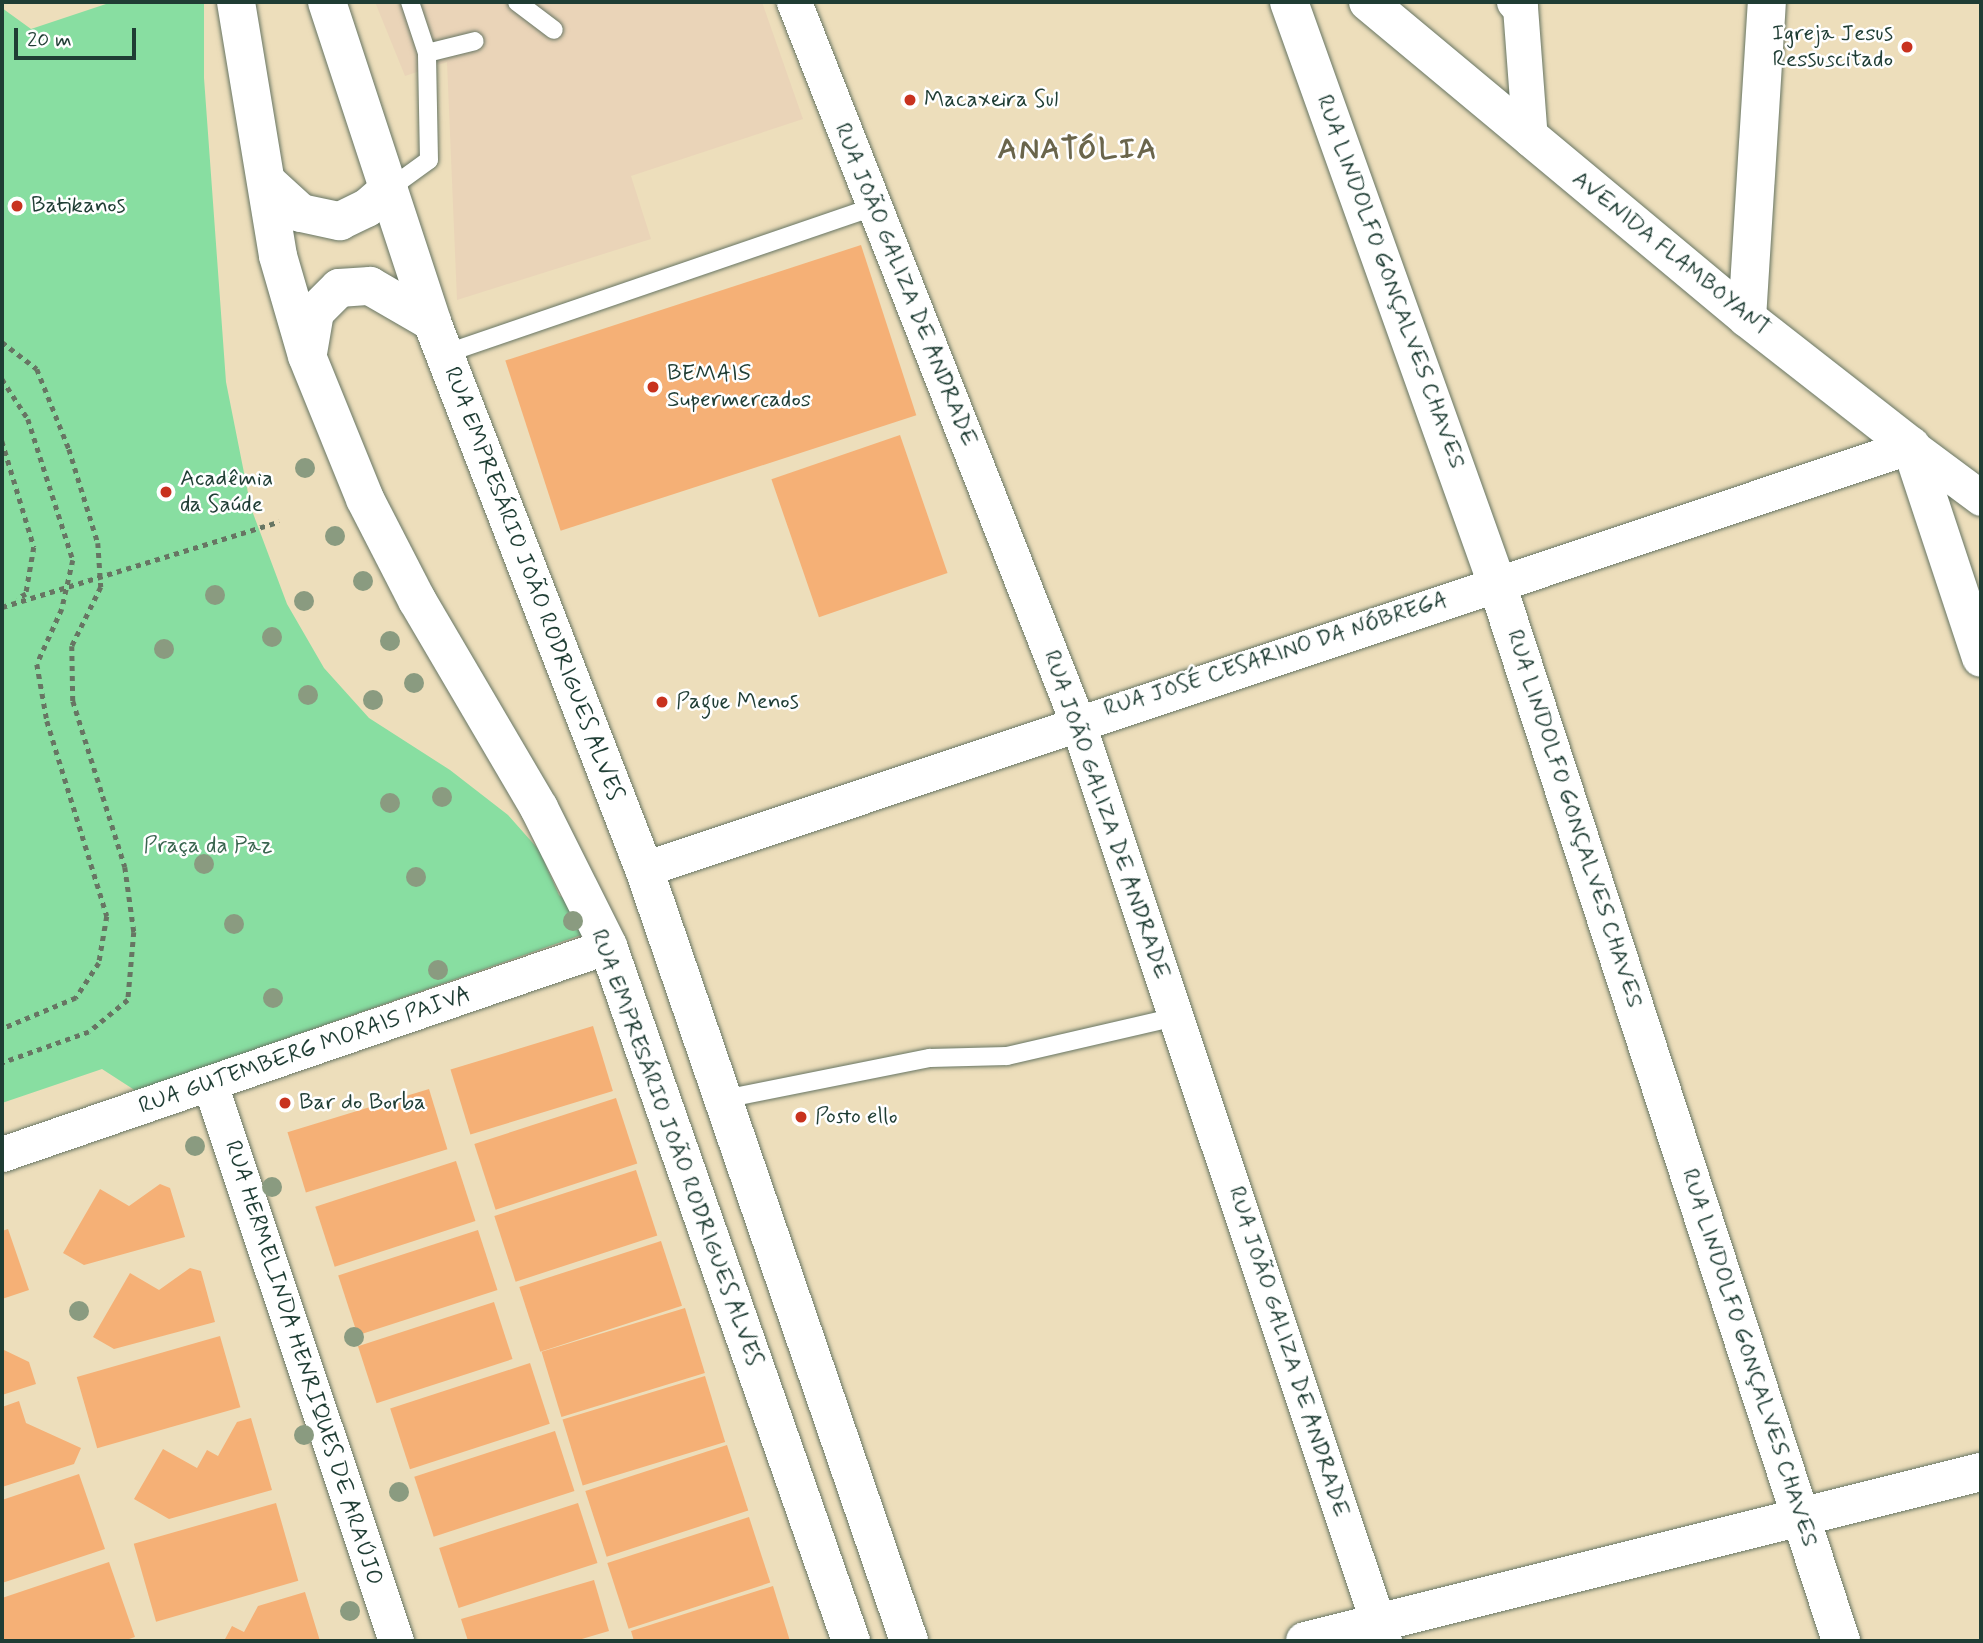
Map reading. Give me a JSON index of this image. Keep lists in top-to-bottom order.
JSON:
{
  "streets": {
    "main road": ["AVENIDA FLAMBOYANT", "RUA LINDOLFO GONÇALVES CHAVES", "RUA EMPRESÁRIO JOÃO RODRIGUES ALVES"],
    "street": [
      "RUA JOÃO GALIZA DE ANDRADE",
      "RUA JOSÉ CESARINO DA NÓBREGA",
      "RUA GUTEMBERG MORAIS PAIVA",
      "RUA HERMELINDA HENRIQUES DE ARAÚJO"
    ]
  },
  "crossings": [
    ["AVENIDA FLAMBOYANT", "RUA JOSÉ CESARINO DA NÓBREGA"],
    ["RUA LINDOLFO GONÇALVES CHAVES", "RUA JOSÉ CESARINO DA NÓBREGA"],
    ["RUA JOÃO GALIZA DE ANDRADE", "RUA JOSÉ CESARINO DA NÓBREGA"],
    ["RUA EMPRESÁRIO JOÃO RODRIGUES ALVES", "RUA JOSÉ CESARINO DA NÓBREGA"],
    ["RUA EMPRESÁRIO JOÃO RODRIGUES ALVES", "RUA GUTEMBERG MORAIS PAIVA"],
    ["RUA GUTEMBERG MORAIS PAIVA", "RUA HERMELINDA HENRIQUES DE ARAÚJO"]
  ],
  "districts": ["ANATÓLIA"],
  "parks": ["Praça da Paz"],
  "places": [
    "Igreja Jesus Ressuscitado",
    "Macaxeira Sul",
    "Batikanos",
    "BEMAIS Supermercados",
    "Acadêmia da Saúde",
    "Pague Menos",
    "Bar do Borba",
    "Posto ello"
  ],
  "scale_bar": "20 m"
}
